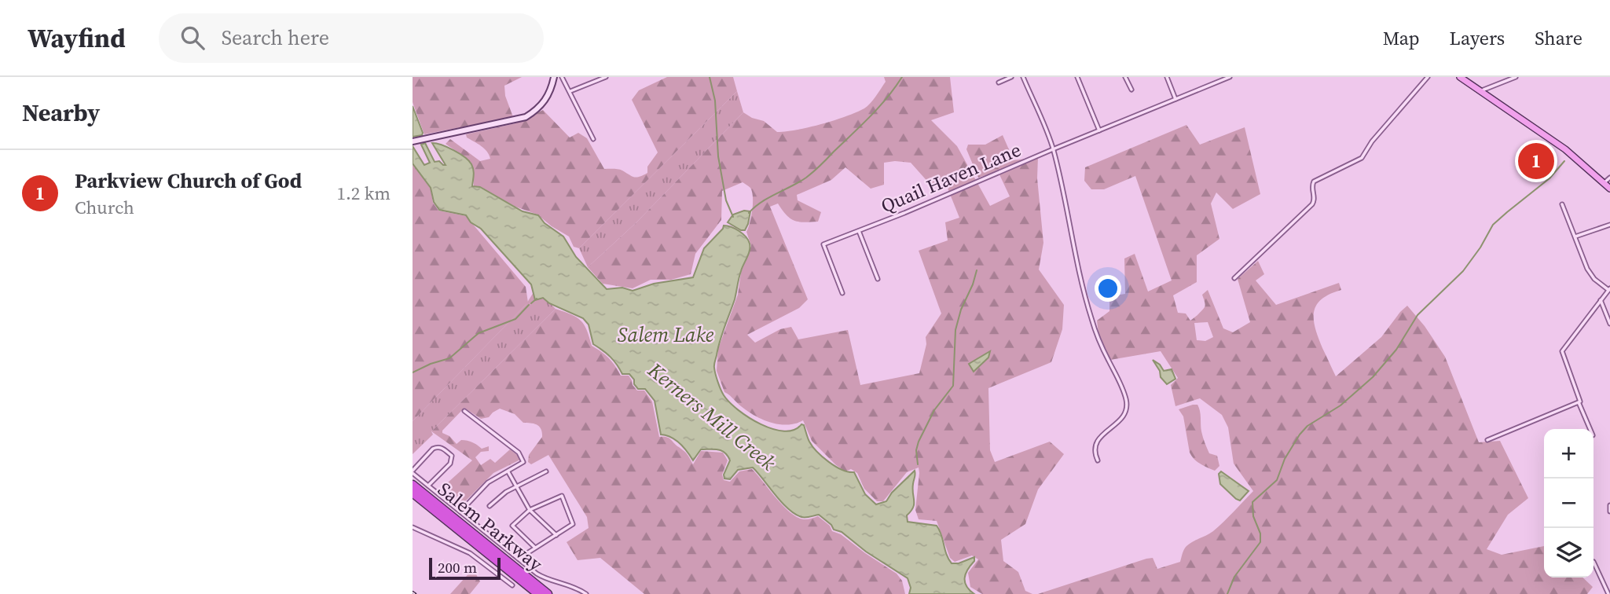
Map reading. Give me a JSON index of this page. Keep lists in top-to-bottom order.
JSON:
{
  "streets": {
    "highway": ["Salem Parkway"],
    "street": ["Quail Haven Lane"]
  },
  "water": ["Salem Lake", "Kerners Mill Creek"],
  "scale_bar": "200 m",
  "page": {
    "header": "Wayfind",
    "search": "Search here",
    "nav": ["Map", "Layers", "Share"],
    "heading": "Nearby",
    "pins": "1",
    "list": [
      {
        "mark": "1",
        "name": "Parkview Church of God",
        "note": "Church",
        "value": "1.2 km"
      }
    ],
    "map_buttons": ["+", "−"],
    "scale": "200 m"
  }
}
